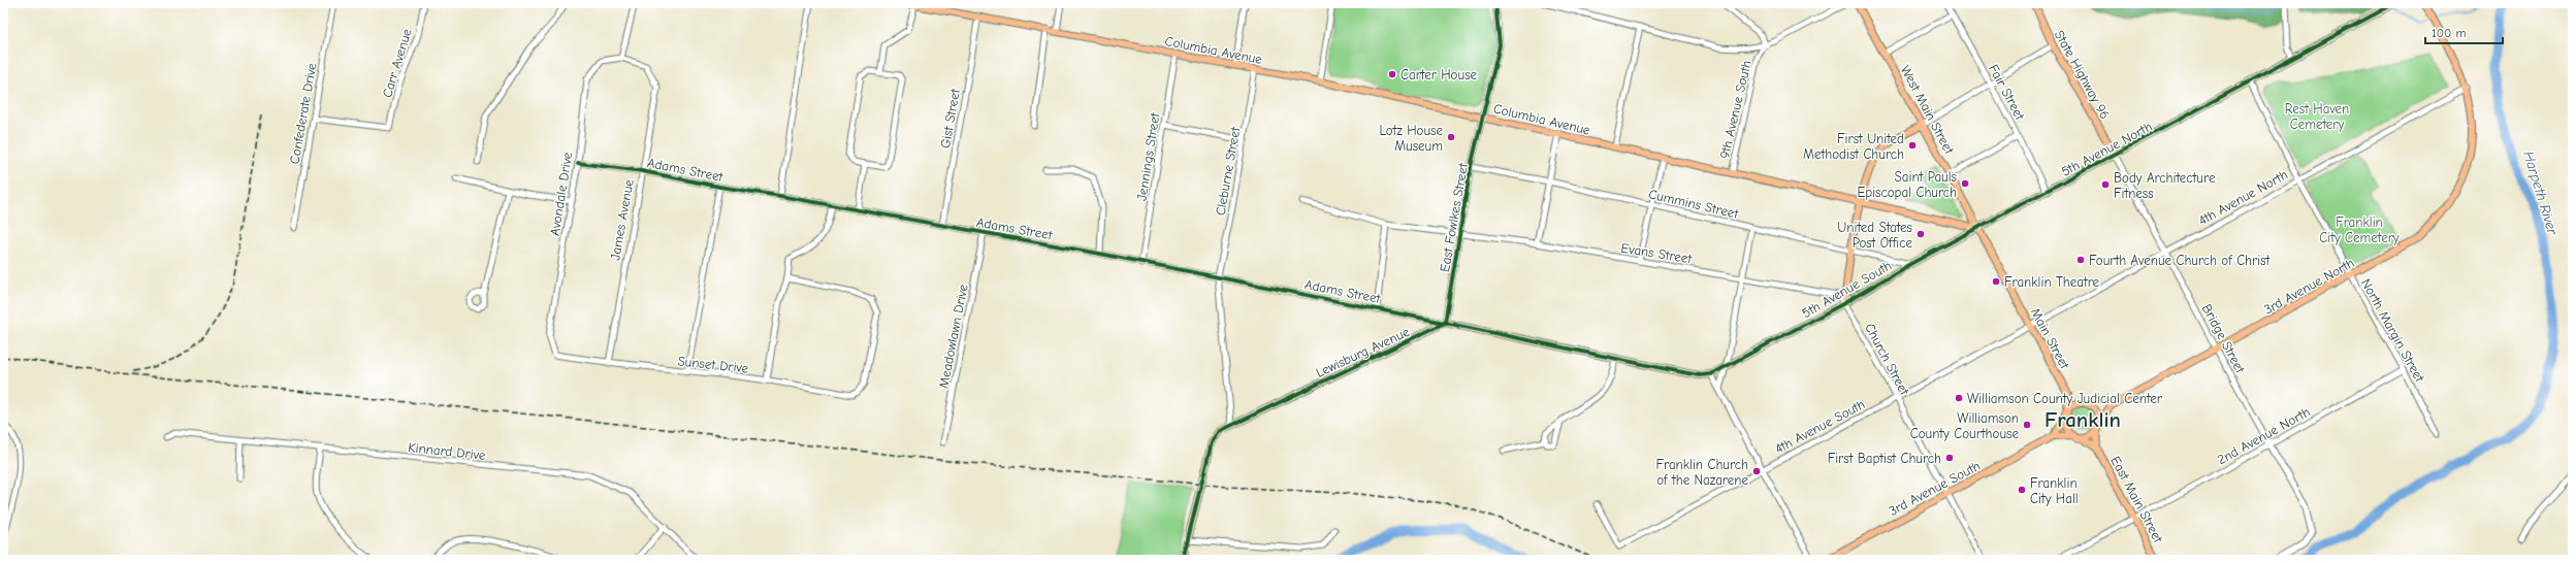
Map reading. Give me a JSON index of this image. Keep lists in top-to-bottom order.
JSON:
{
  "streets": {
    "main road": [
      "Columbia Avenue",
      "State Highway 96",
      "West Main Street",
      "5th Avenue North",
      "3rd Avenue North",
      "5th Avenue South",
      "Main Street",
      "Lewisburg Avenue",
      "3rd Avenue South",
      "East Main Street"
    ],
    "street": [
      "Carr Avenue",
      "Fair Street",
      "9th Avenue South",
      "Confederate Drive",
      "Gist Street",
      "Jennings Street",
      "Adams Street",
      "Cleburne Street",
      "Avondale Drive",
      "4th Avenue North",
      "Cummins Street",
      "East Fowlkes Street",
      "James Avenue",
      "Evans Street",
      "North Margin Street",
      "Meadowlawn Drive",
      "Bridge Street",
      "Church Street",
      "Sunset Drive",
      "4th Avenue South",
      "2nd Avenue North",
      "Kinnard Drive"
    ]
  },
  "crossings": [
    ["Columbia Avenue", "9th Avenue South"],
    ["Columbia Avenue", "West Main Street"],
    ["Columbia Avenue", "Gist Street"],
    ["Columbia Avenue", "5th Avenue North"],
    ["Columbia Avenue", "Jennings Street"],
    ["Columbia Avenue", "Cleburne Street"],
    ["Columbia Avenue", "East Fowlkes Street"],
    ["Columbia Avenue", "5th Avenue South"],
    ["Columbia Avenue", "Main Street"],
    ["Carr Avenue", "Confederate Drive"],
    ["State Highway 96", "5th Avenue North"],
    ["State Highway 96", "Bridge Street"],
    ["Fair Street", "5th Avenue North"],
    ["West Main Street", "5th Avenue North"],
    ["West Main Street", "5th Avenue South"],
    ["West Main Street", "Main Street"],
    ["Gist Street", "Adams Street"],
    ["5th Avenue North", "5th Avenue South"],
    ["5th Avenue North", "North Margin Street"],
    ["5th Avenue North", "Main Street"],
    ["5th Avenue North", "Bridge Street"],
    ["Jennings Street", "Adams Street"],
    ["Adams Street", "Cleburne Street"],
    ["Adams Street", "Avondale Drive"],
    ["Adams Street", "East Fowlkes Street"],
    ["Adams Street", "James Avenue"],
    ["Adams Street", "Meadowlawn Drive"],
    ["Adams Street", "Lewisburg Avenue"],
    ["Cleburne Street", "Lewisburg Avenue"],
    ["Avondale Drive", "James Avenue"],
    ["Avondale Drive", "Sunset Drive"],
    ["4th Avenue North", "3rd Avenue North"],
    ["4th Avenue North", "North Margin Street"],
    ["4th Avenue North", "Main Street"],
    ["4th Avenue North", "Bridge Street"],
    ["4th Avenue North", "4th Avenue South"],
    ["Cummins Street", "East Fowlkes Street"],
    ["Cummins Street", "5th Avenue South"],
    ["East Fowlkes Street", "Evans Street"],
    ["East Fowlkes Street", "Lewisburg Avenue"],
    ["James Avenue", "Sunset Drive"],
    ["Evans Street", "5th Avenue South"],
    ["Evans Street", "Church Street"],
    ["3rd Avenue North", "North Margin Street"],
    ["3rd Avenue North", "Bridge Street"],
    ["3rd Avenue North", "3rd Avenue South"],
    ["3rd Avenue North", "East Main Street"],
    ["5th Avenue South", "Main Street"],
    ["5th Avenue South", "Church Street"],
    ["North Margin Street", "2nd Avenue North"],
    ["Main Street", "4th Avenue South"],
    ["Bridge Street", "2nd Avenue North"],
    ["Church Street", "4th Avenue South"],
    ["Church Street", "3rd Avenue South"],
    ["2nd Avenue North", "East Main Street"],
    ["3rd Avenue South", "East Main Street"]
  ],
  "districts": ["Franklin"],
  "water": ["Harpeth River"],
  "parks": ["Rest Haven Cemetery", "Franklin City Cemetery"],
  "places": [
    "Carter House",
    "Lotz House Museum",
    "First United Methodist Church",
    "Saint Pauls Episcopal Church",
    "Body Architecture Fitness",
    "United States Post Office",
    "Fourth Avenue Church of Christ",
    "Franklin Theatre",
    "Williamson County Judicial Center",
    "Williamson County Courthouse",
    "First Baptist Church",
    "Franklin Church of the Nazarene",
    "Franklin City Hall"
  ],
  "scale_bar": "100 m"
}
